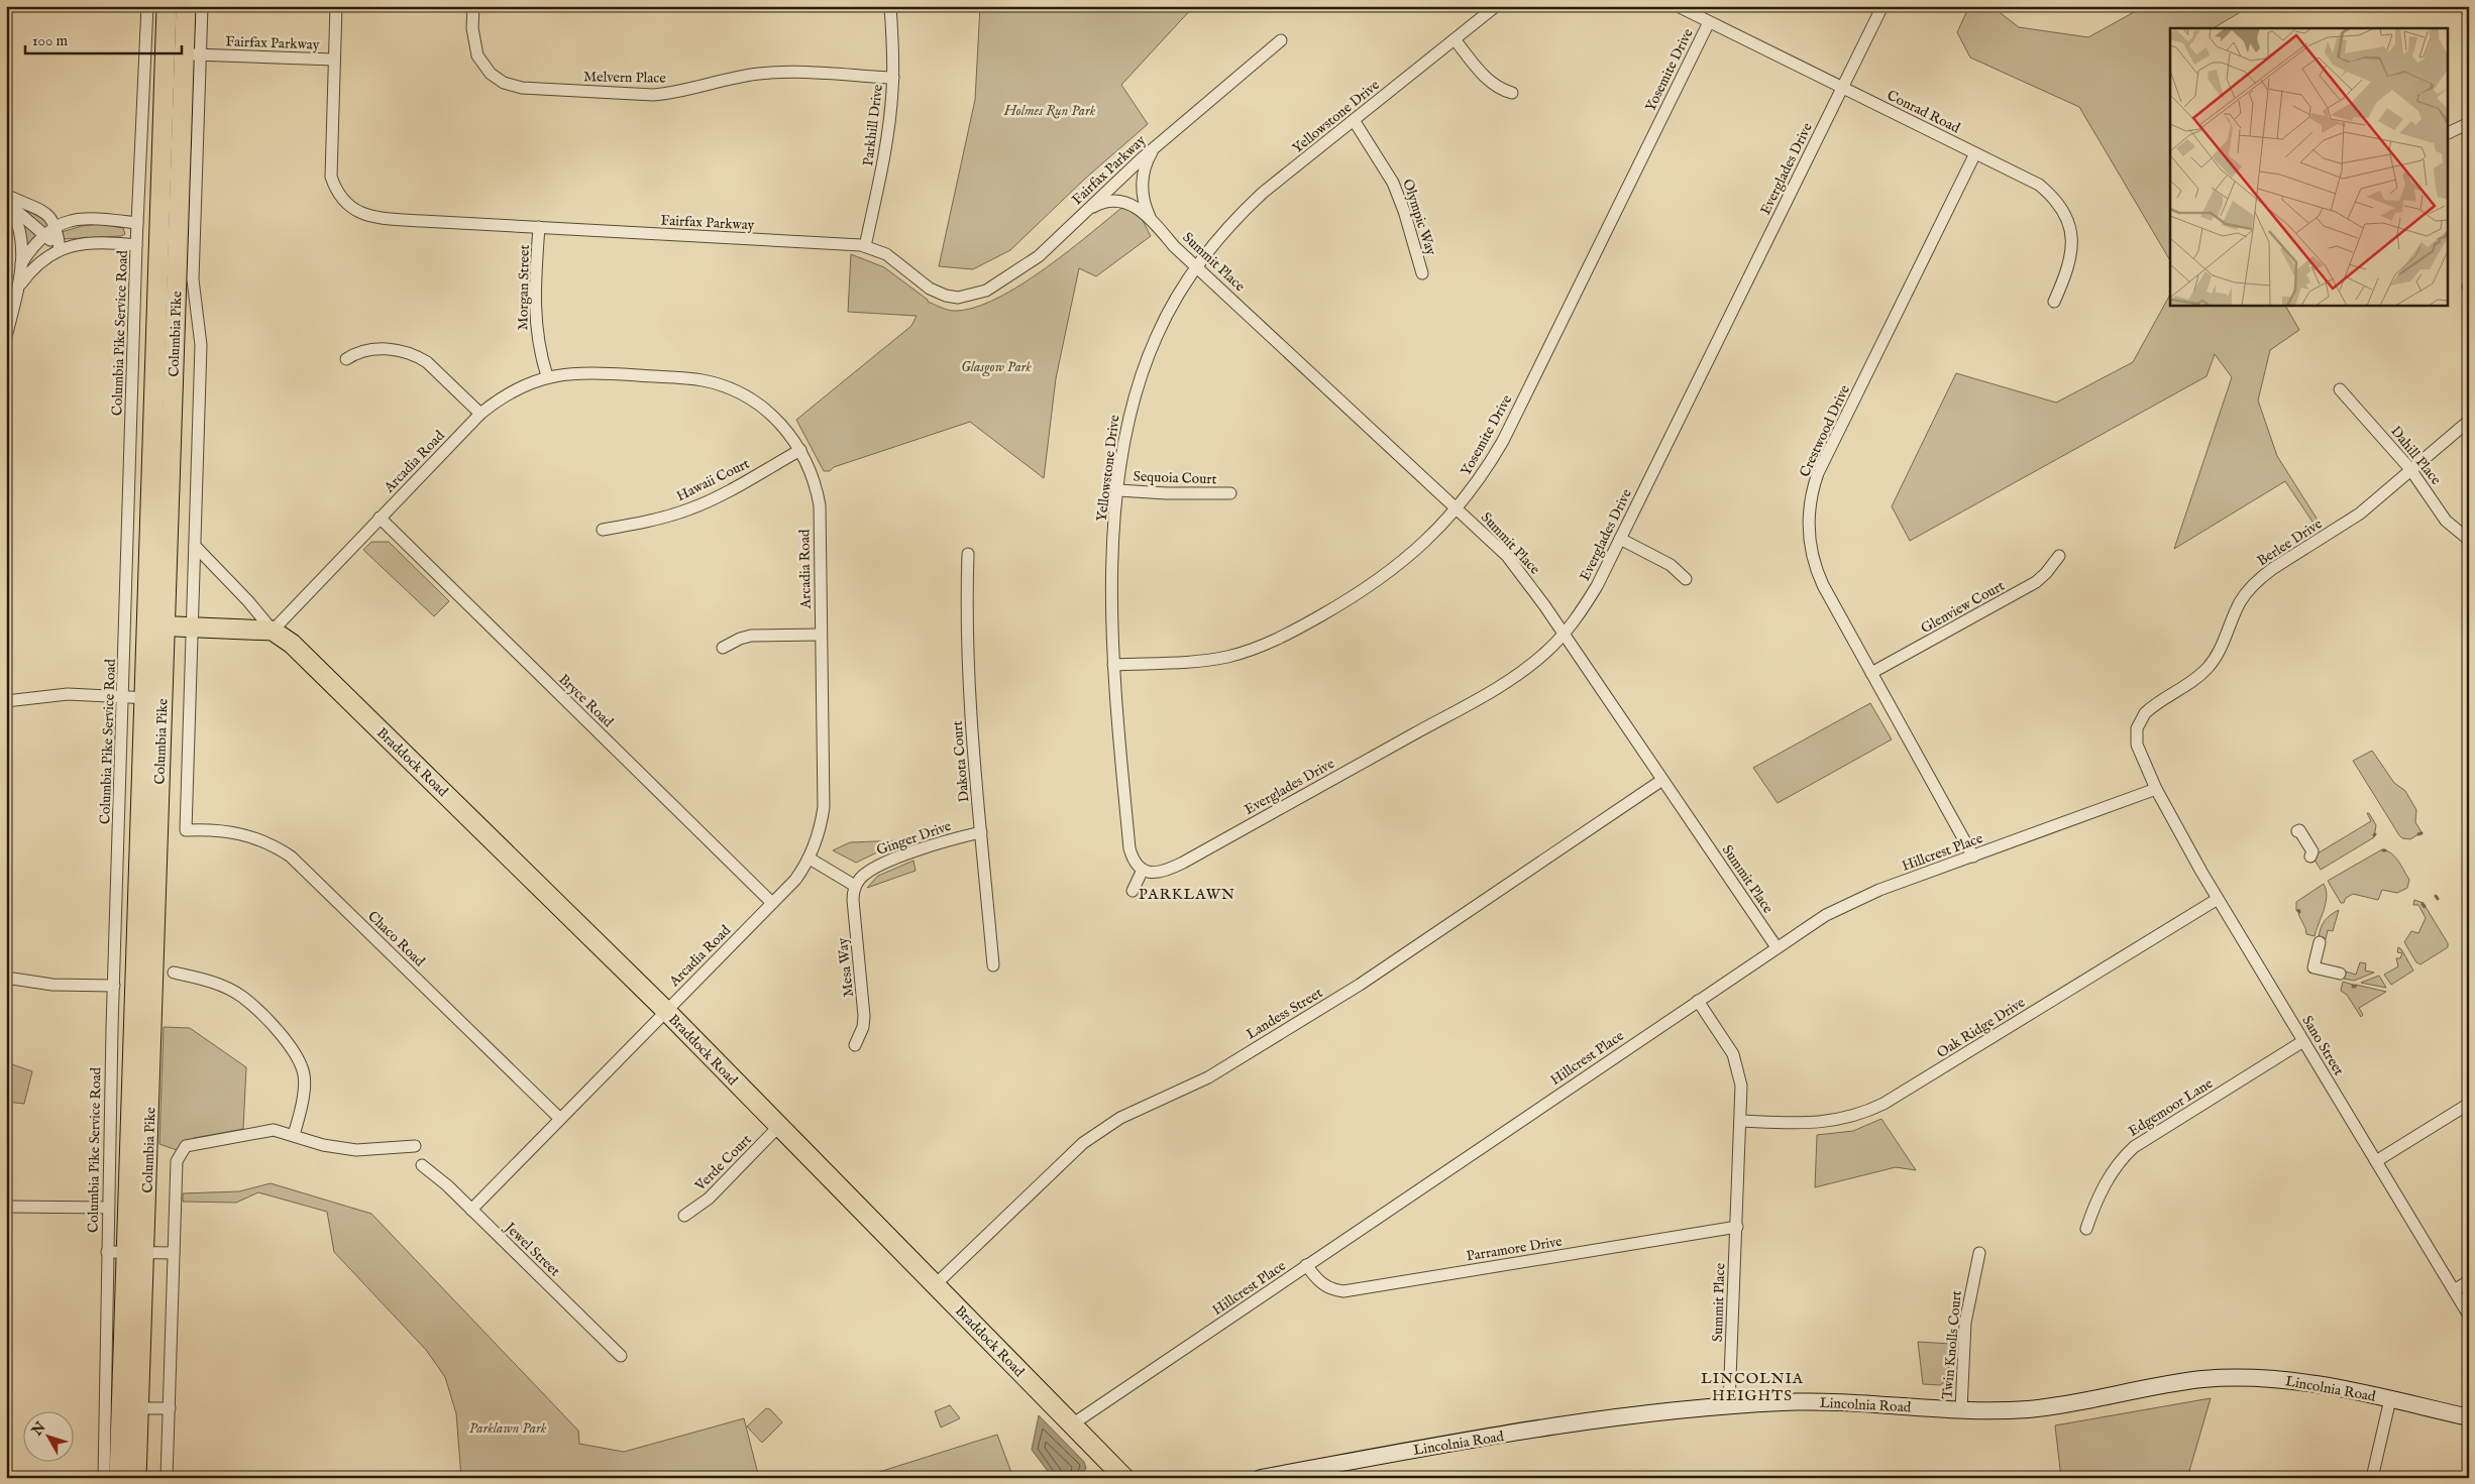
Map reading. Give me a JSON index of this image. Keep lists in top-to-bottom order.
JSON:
{
  "streets": {
    "main road": ["Columbia Pike", "Braddock Road", "Lincolnia Road"],
    "street": [
      "Fairfax Parkway",
      "Yosemite Drive",
      "Melvern Place",
      "Conrad Road",
      "Yellowstone Drive",
      "Parkhill Drive",
      "Everglades Drive",
      "Olympic Way",
      "Summit Place",
      "Morgan Street",
      "Columbia Pike Service Road",
      "Crestwood Drive",
      "Dahill Place",
      "Arcadia Road",
      "Sequoia Court",
      "Hawaii Court",
      "Berlee Drive",
      "Glenview Court",
      "Bryce Road",
      "Dakota Court",
      "Ginger Drive",
      "Hillcrest Place",
      "Chaco Road",
      "Mesa Way",
      "Landess Street",
      "Oak Ridge Drive",
      "Sano Street",
      "Edgemoor Lane",
      "Verde Court",
      "Parramore Drive",
      "Jewel Street",
      "Twin Knolls Court"
    ]
  },
  "crossings": [
    ["Fairfax Parkway", "Parkhill Drive"],
    ["Fairfax Parkway", "Summit Place"],
    ["Fairfax Parkway", "Morgan Street"],
    ["Fairfax Parkway", "Columbia Pike"],
    ["Yosemite Drive", "Conrad Road"],
    ["Yosemite Drive", "Yellowstone Drive"],
    ["Yosemite Drive", "Summit Place"],
    ["Melvern Place", "Parkhill Drive"],
    ["Conrad Road", "Everglades Drive"],
    ["Conrad Road", "Crestwood Drive"],
    ["Yellowstone Drive", "Everglades Drive"],
    ["Yellowstone Drive", "Olympic Way"],
    ["Yellowstone Drive", "Summit Place"],
    ["Yellowstone Drive", "Sequoia Court"],
    ["Everglades Drive", "Summit Place"],
    ["Summit Place", "Hillcrest Place"],
    ["Summit Place", "Landess Street"],
    ["Summit Place", "Oak Ridge Drive"],
    ["Summit Place", "Parramore Drive"],
    ["Summit Place", "Lincolnia Road"],
    ["Morgan Street", "Arcadia Road"],
    ["Crestwood Drive", "Glenview Court"],
    ["Crestwood Drive", "Hillcrest Place"],
    ["Dahill Place", "Berlee Drive"],
    ["Arcadia Road", "Hawaii Court"],
    ["Arcadia Road", "Bryce Road"],
    ["Arcadia Road", "Braddock Road"],
    ["Arcadia Road", "Chaco Road"],
    ["Arcadia Road", "Jewel Street"],
    ["Berlee Drive", "Hillcrest Place"],
    ["Berlee Drive", "Sano Street"],
    ["Braddock Road", "Hillcrest Place"],
    ["Braddock Road", "Landess Street"],
    ["Braddock Road", "Verde Court"],
    ["Dakota Court", "Ginger Drive"],
    ["Ginger Drive", "Mesa Way"],
    ["Hillcrest Place", "Sano Street"],
    ["Hillcrest Place", "Parramore Drive"],
    ["Oak Ridge Drive", "Sano Street"],
    ["Sano Street", "Edgemoor Lane"],
    ["Twin Knolls Court", "Lincolnia Road"]
  ],
  "districts": ["PARKLAWN", "LINCOLNIA HEIGHTS"],
  "parks": ["Holmes Run Park", "Glasgow Park", "Parklawn Park"],
  "scale_bar": "100 m",
  "north": "top left"
}
